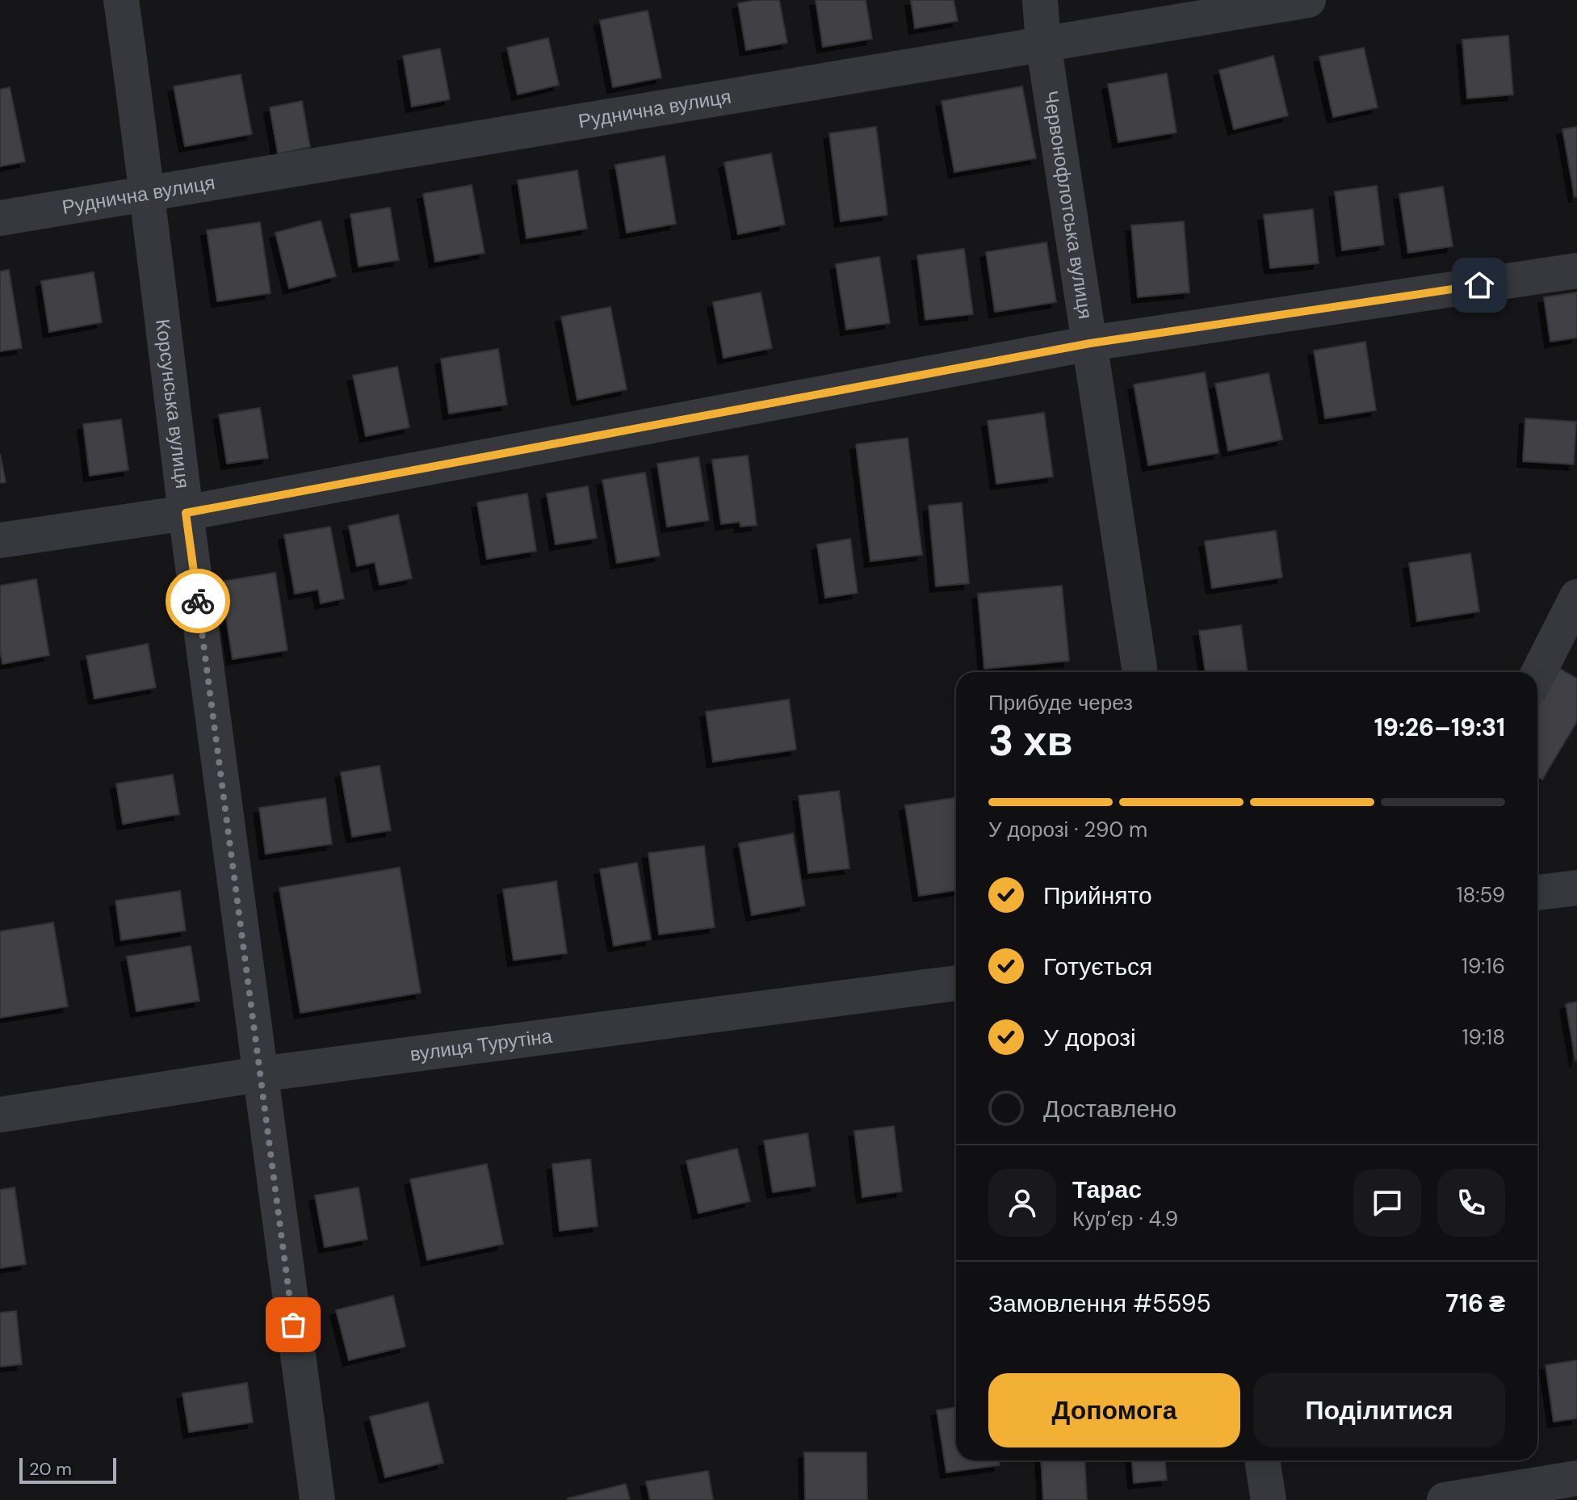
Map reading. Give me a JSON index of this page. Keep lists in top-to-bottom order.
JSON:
{
  "streets": {
    "street": [
      "Руднична вулиця",
      "Червонофлотська вулиця",
      "Корсунська вулиця",
      "вулиця Турутіна"
    ]
  },
  "crossings": [
    ["Руднична вулиця", "Червонофлотська вулиця"],
    ["Руднична вулиця", "Корсунська вулиця"],
    ["Корсунська вулиця", "вулиця Турутіна"]
  ],
  "scale_bar": "20 m",
  "page": {
    "heading": ["3 хв", "Прибуде через", "19:26–19:31"],
    "panel": [
      "Тарас",
      "Кур’єр · 4.9",
      "Замовлення #5595",
      "716 ₴"
    ],
    "bar": "У дорозі · 290 m",
    "list": [
      ["Прийнято", "18:59"],
      ["Готується", "19:16"],
      ["У дорозі", "19:18"],
      "Доставлено"
    ],
    "buttons": ["Допомога", "Поділитися"],
    "scale": "20 m"
  }
}
